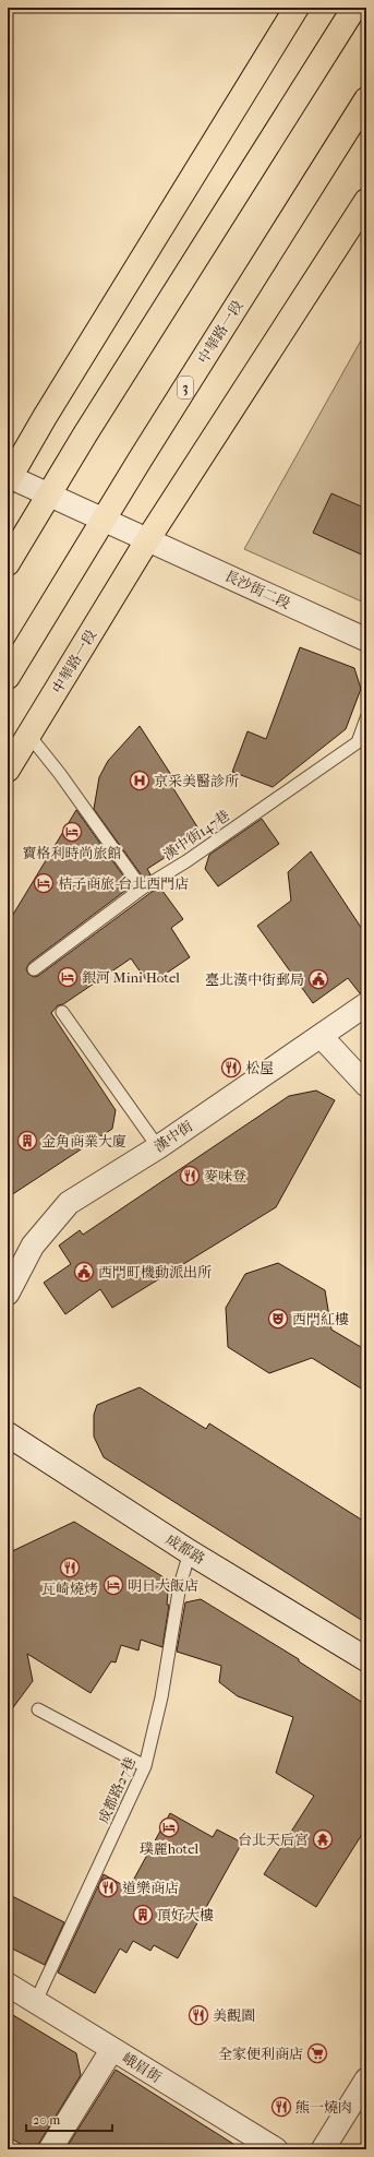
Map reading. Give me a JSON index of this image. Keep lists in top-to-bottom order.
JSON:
{
  "streets": {
    "main road": ["中華路一段", "3", "成都路"],
    "street": ["長沙街二段", "漢中街", "峨眉街"],
    "lane": ["漢中街147巷", "成都路27巷"]
  },
  "crossings": [
    ["中華路一段", "長沙街二段"],
    ["成都路", "成都路27巷"],
    ["成都路27巷", "峨眉街"]
  ],
  "places": {
    "hospital": ["京采美醫診所"],
    "hotel": [
      "寶格利時尚旅館",
      "桔子商旅-台北西門店",
      "銀河 Mini Hotel",
      "明日大飯店",
      "璞麗hotel"
    ],
    "public building": ["臺北漢中街郵局", "西門町機動派出所"],
    "restaurant": [
      "松屋",
      "麥味登",
      "瓦崎燒烤",
      "道樂商店",
      "美觀園",
      "熊一燒肉"
    ],
    "building": ["金角商業大廈", "頂好大樓"],
    "theatre": ["西門紅樓"],
    "temple": ["台北天后宮"],
    "supermarket": ["全家便利商店"]
  },
  "scale_bar": "20 m"
}
